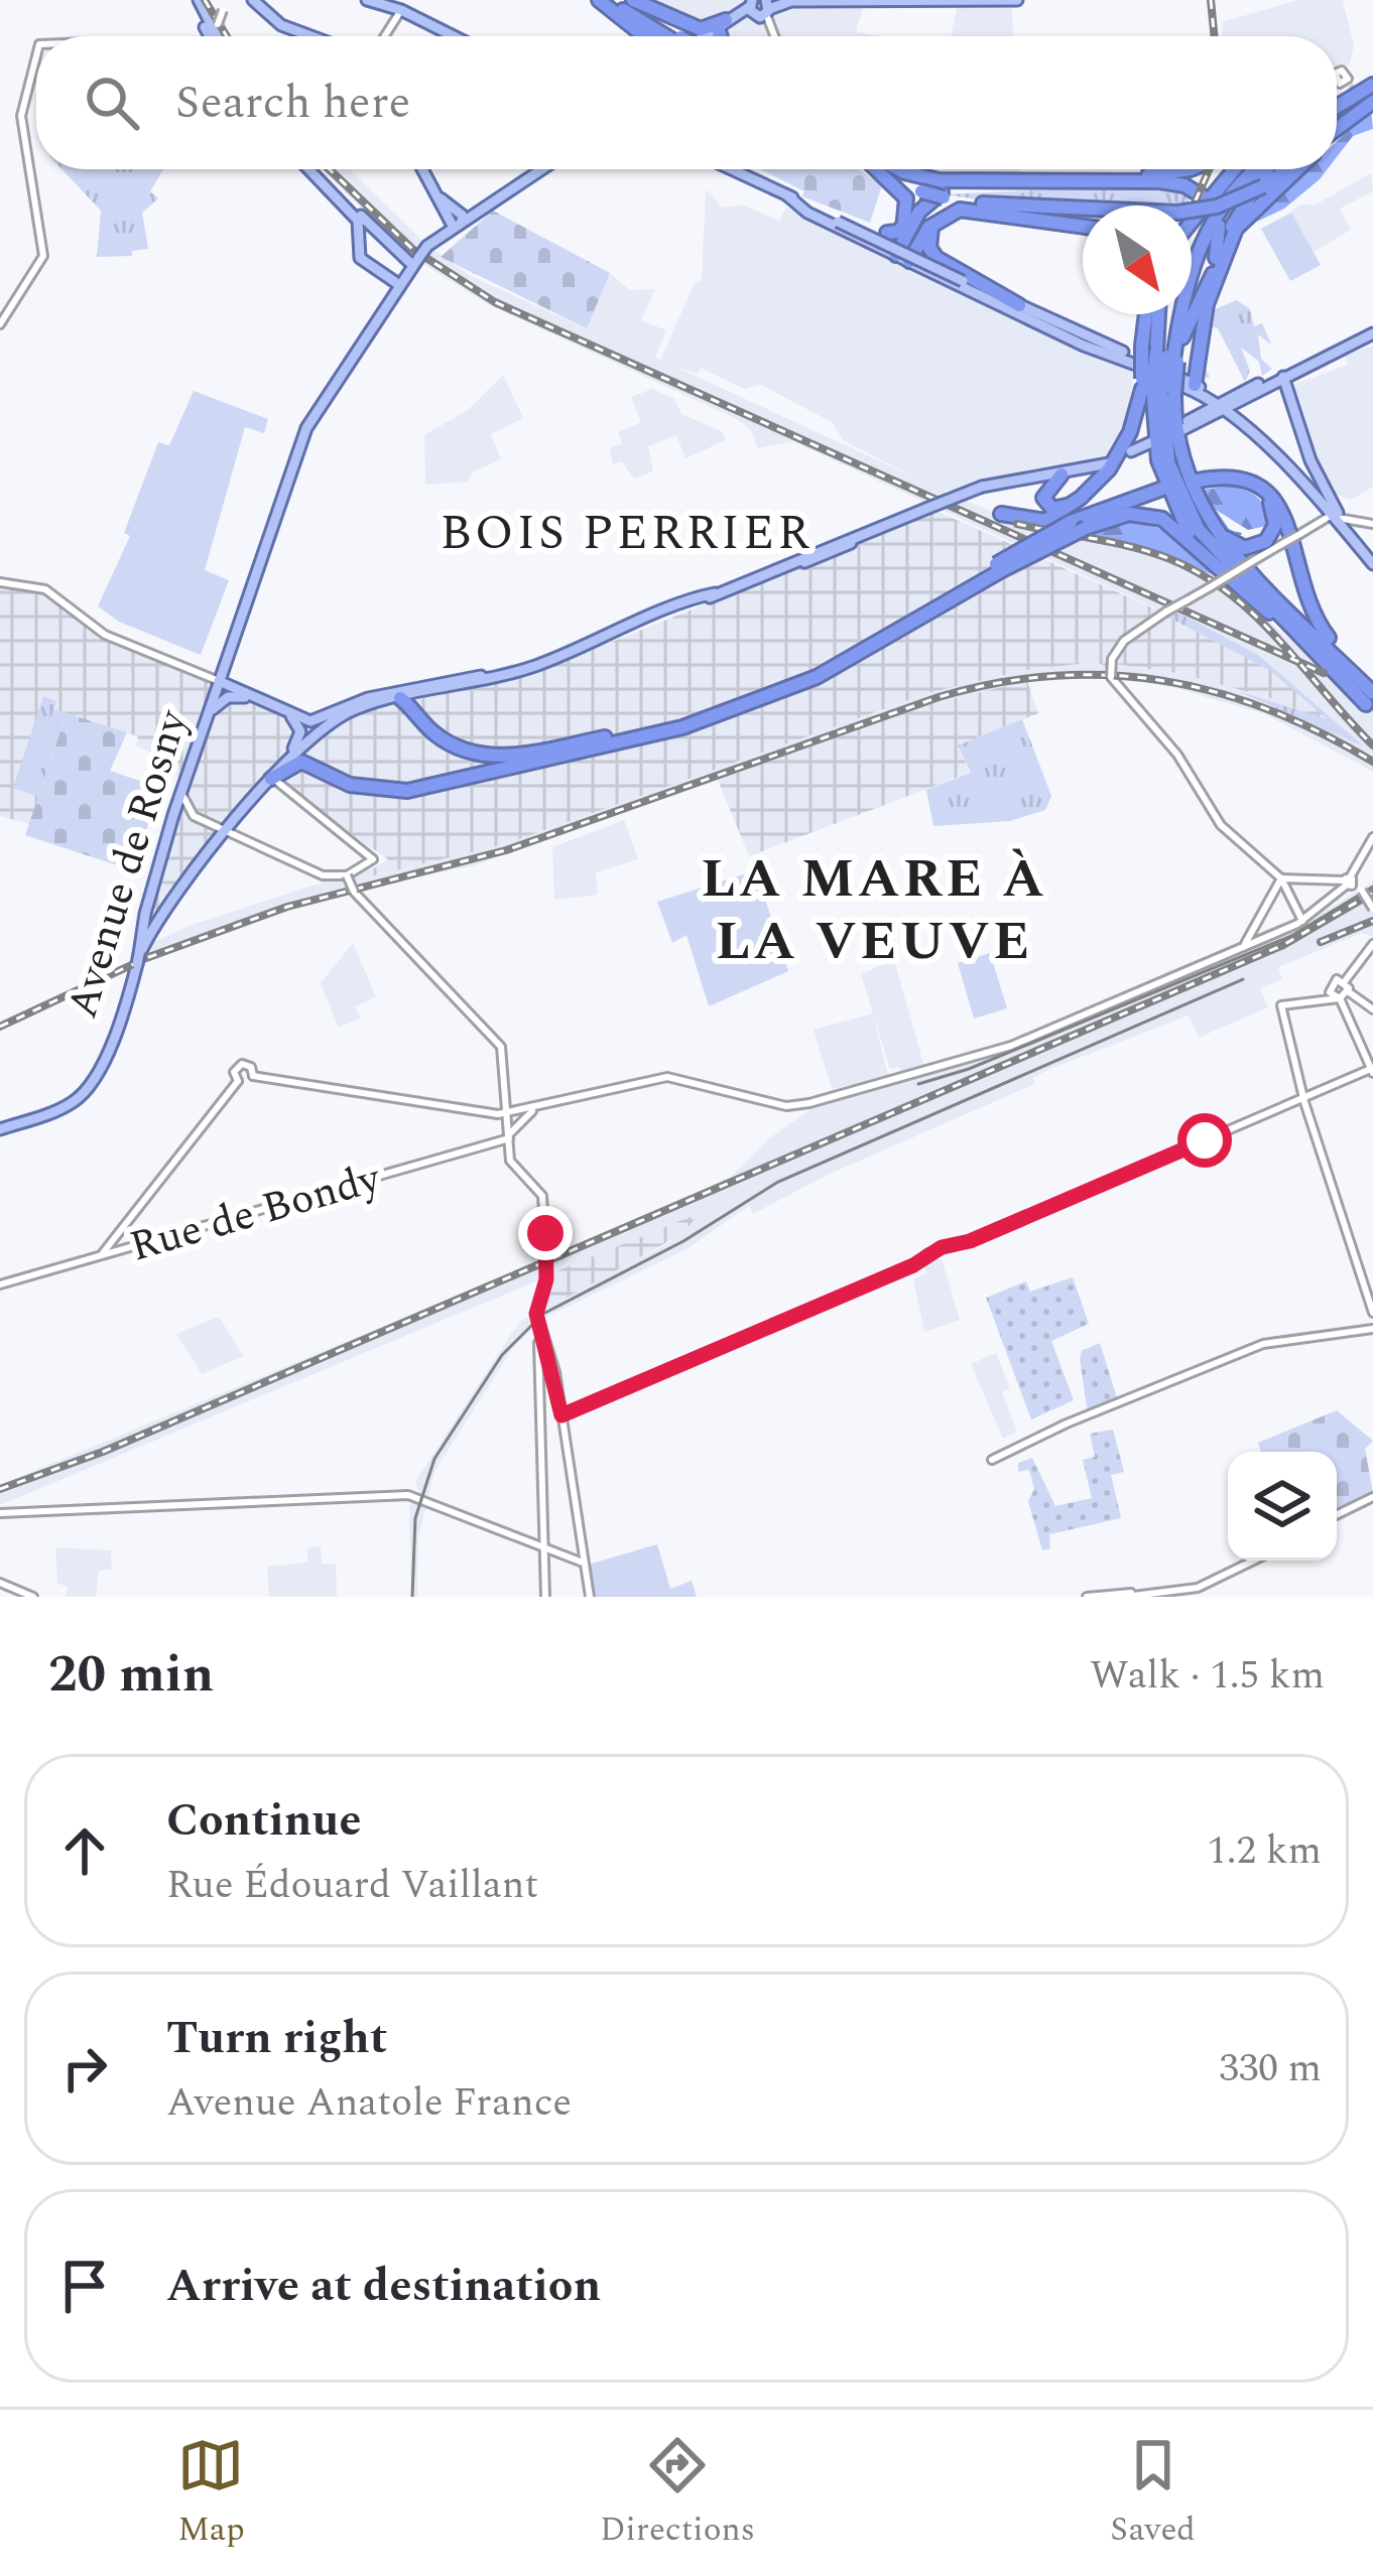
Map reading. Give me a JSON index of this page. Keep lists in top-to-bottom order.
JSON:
{
  "streets": {
    "main road": ["Avenue de Rosny"],
    "street": ["Rue de Bondy"]
  },
  "districts": ["BOIS PERRIER", "LA MARE À LA VEUVE"],
  "north": "bottom right",
  "page": {
    "search": "Search here",
    "heading": ["20 min", "Walk · 1.5 km"],
    "list": [
      ["Continue", "Rue Édouard Vaillant", "1.2 km"],
      ["Turn right", "Avenue Anatole France", "330 m"],
      "Arrive at destination"
    ],
    "nav": ["Map", "Directions", "Saved"]
  }
}
